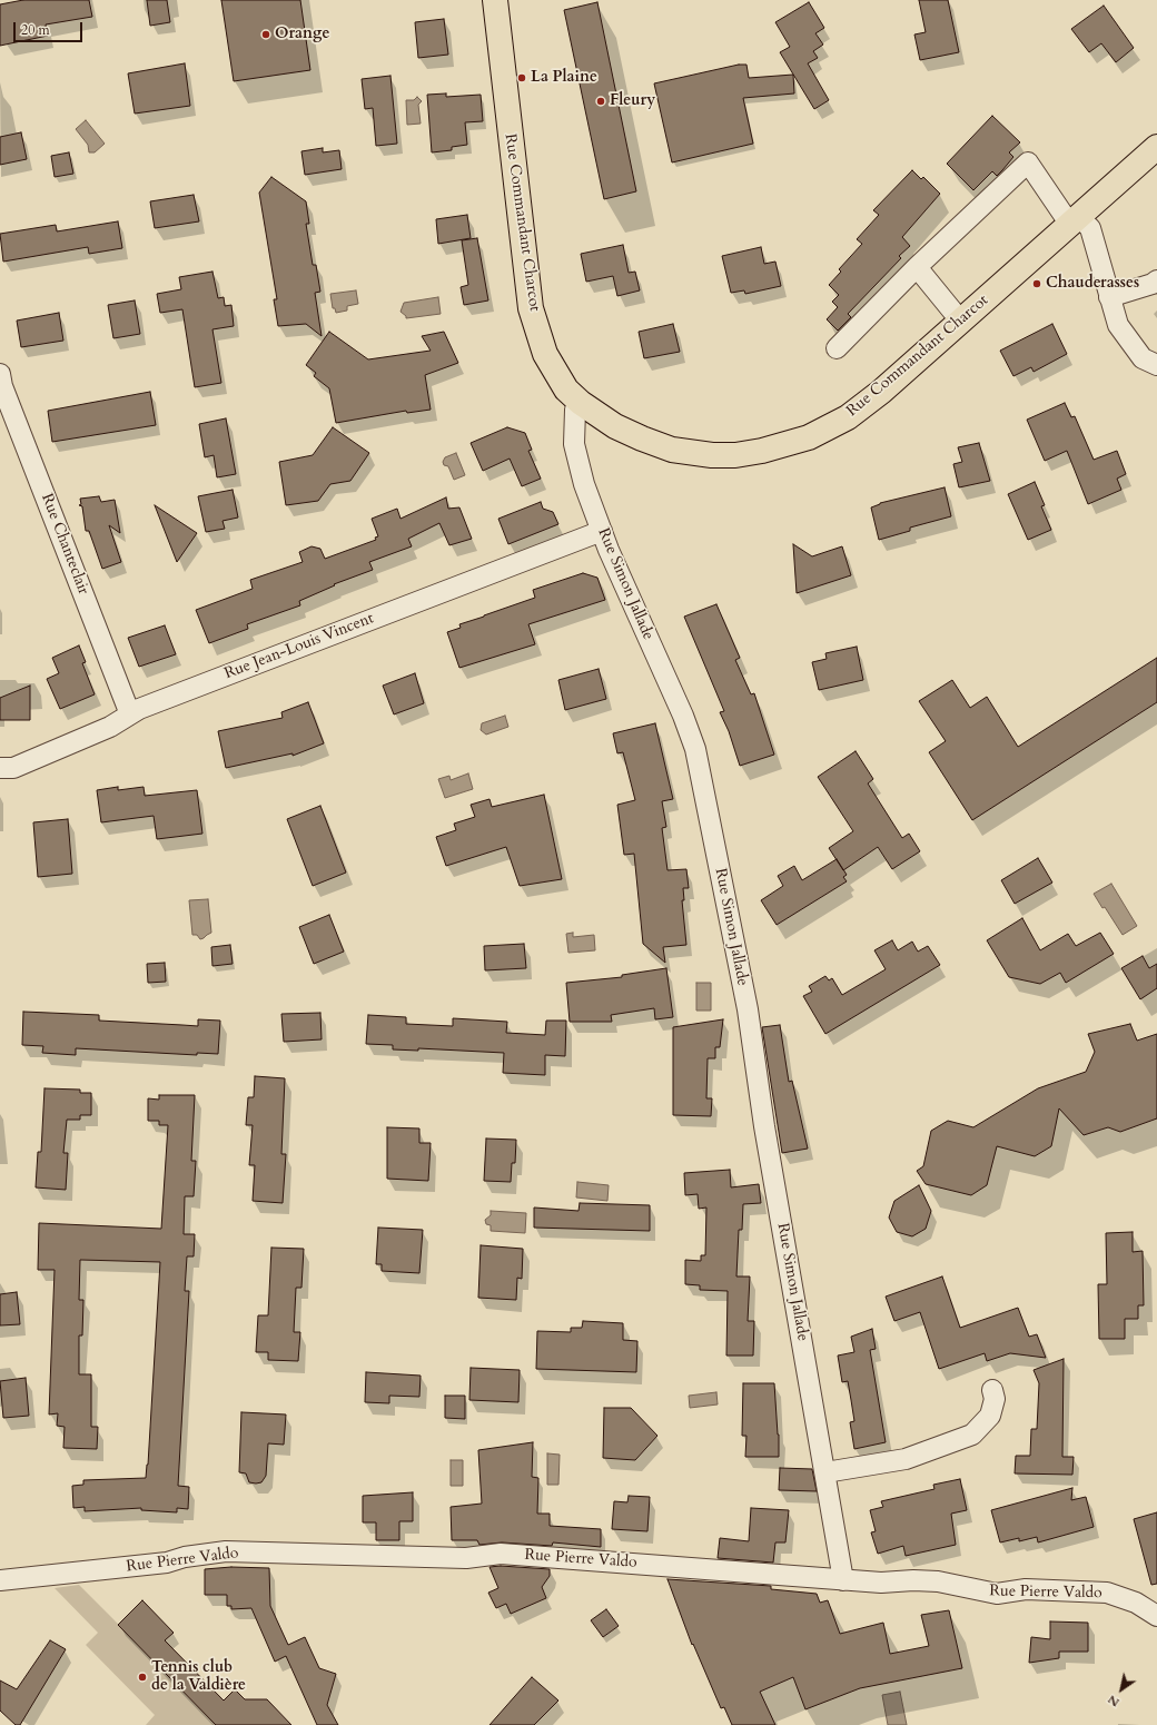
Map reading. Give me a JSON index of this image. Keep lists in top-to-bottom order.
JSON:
{
  "streets": {
    "main road": ["Rue Commandant Charcot"],
    "street": [
      "Rue Chanteclair",
      "Rue Simon Jallade",
      "Rue Jean-Louis Vincent",
      "Rue Pierre Valdo"
    ]
  },
  "crossings": [
    ["Rue Commandant Charcot", "Rue Simon Jallade"],
    ["Rue Chanteclair", "Rue Jean-Louis Vincent"],
    ["Rue Simon Jallade", "Rue Jean-Louis Vincent"],
    ["Rue Simon Jallade", "Rue Pierre Valdo"]
  ],
  "places": [
    "Orange",
    "La Plaine",
    "Fleury",
    "Chauderasses",
    "Tennis club de la Valdière"
  ],
  "scale_bar": "20 m",
  "north": "bottom left"
}
